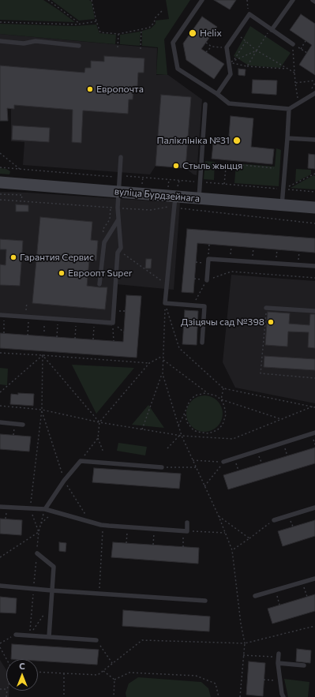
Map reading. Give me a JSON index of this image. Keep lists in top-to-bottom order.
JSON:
{
  "streets": {
    "street": ["вуліца Бурдзейнага"]
  },
  "places": [
    "Helix",
    "Европочта",
    "Паліклініка №31",
    "Стыль жыцця",
    "Гарантия Сервис",
    "Евроопт Super",
    "Дзіцячы сад №398"
  ],
  "north": "top"
}
